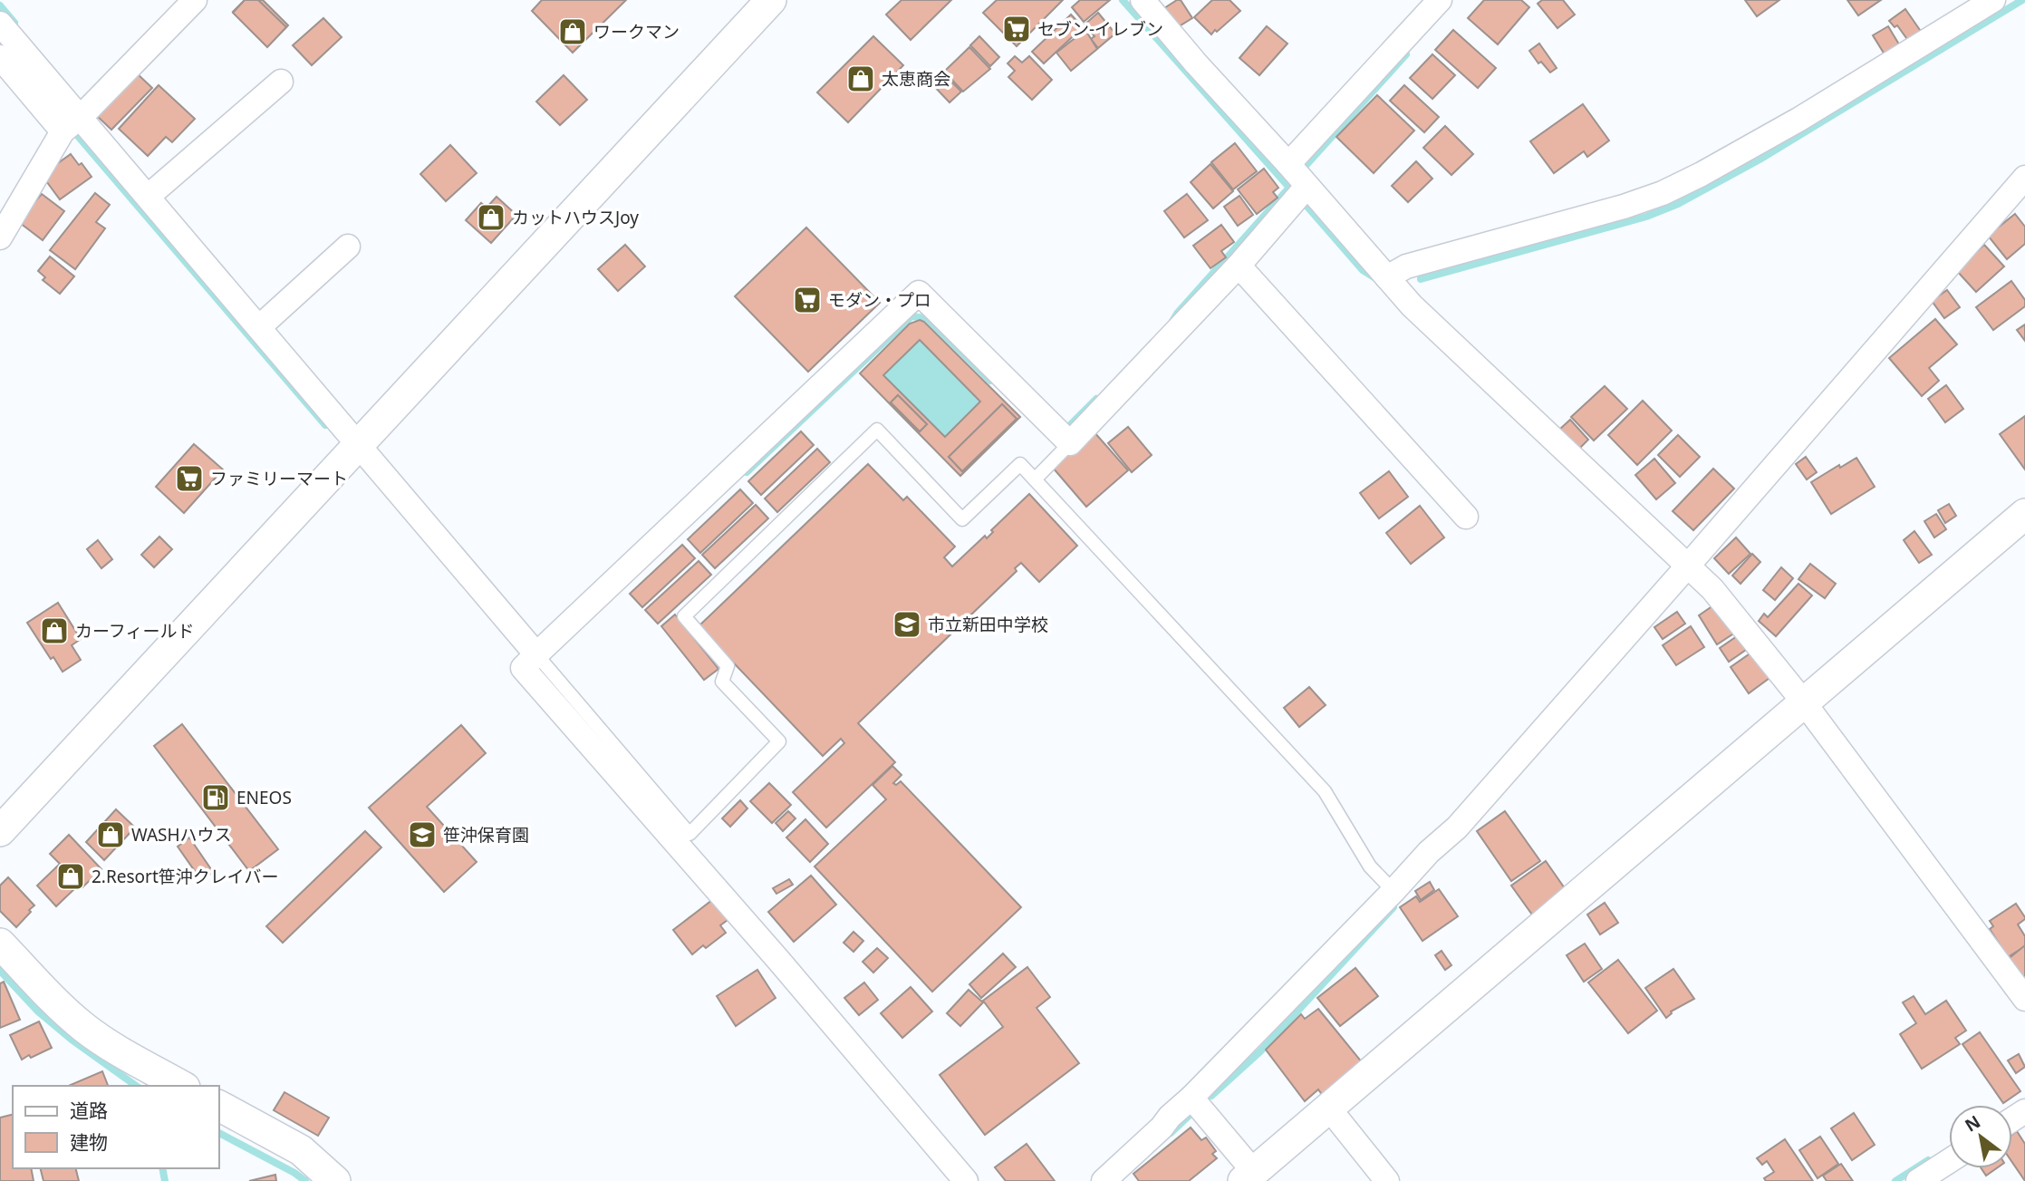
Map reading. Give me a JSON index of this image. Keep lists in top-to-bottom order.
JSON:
{
  "places": {
    "supermarket": ["セブン-イレブン", "モダン・プロ", "ファミリーマート"],
    "shop": [
      "ワークマン",
      "太恵商会",
      "カットハウスJoy",
      "カーフィールド",
      "WASHハウス",
      "2.Resort笹沖クレイバー"
    ],
    "school or university": ["市立新田中学校", "笹沖保育園"],
    "fuel station": ["ENEOS"]
  },
  "legend": ["道路", "建物"],
  "north": "top left"
}
